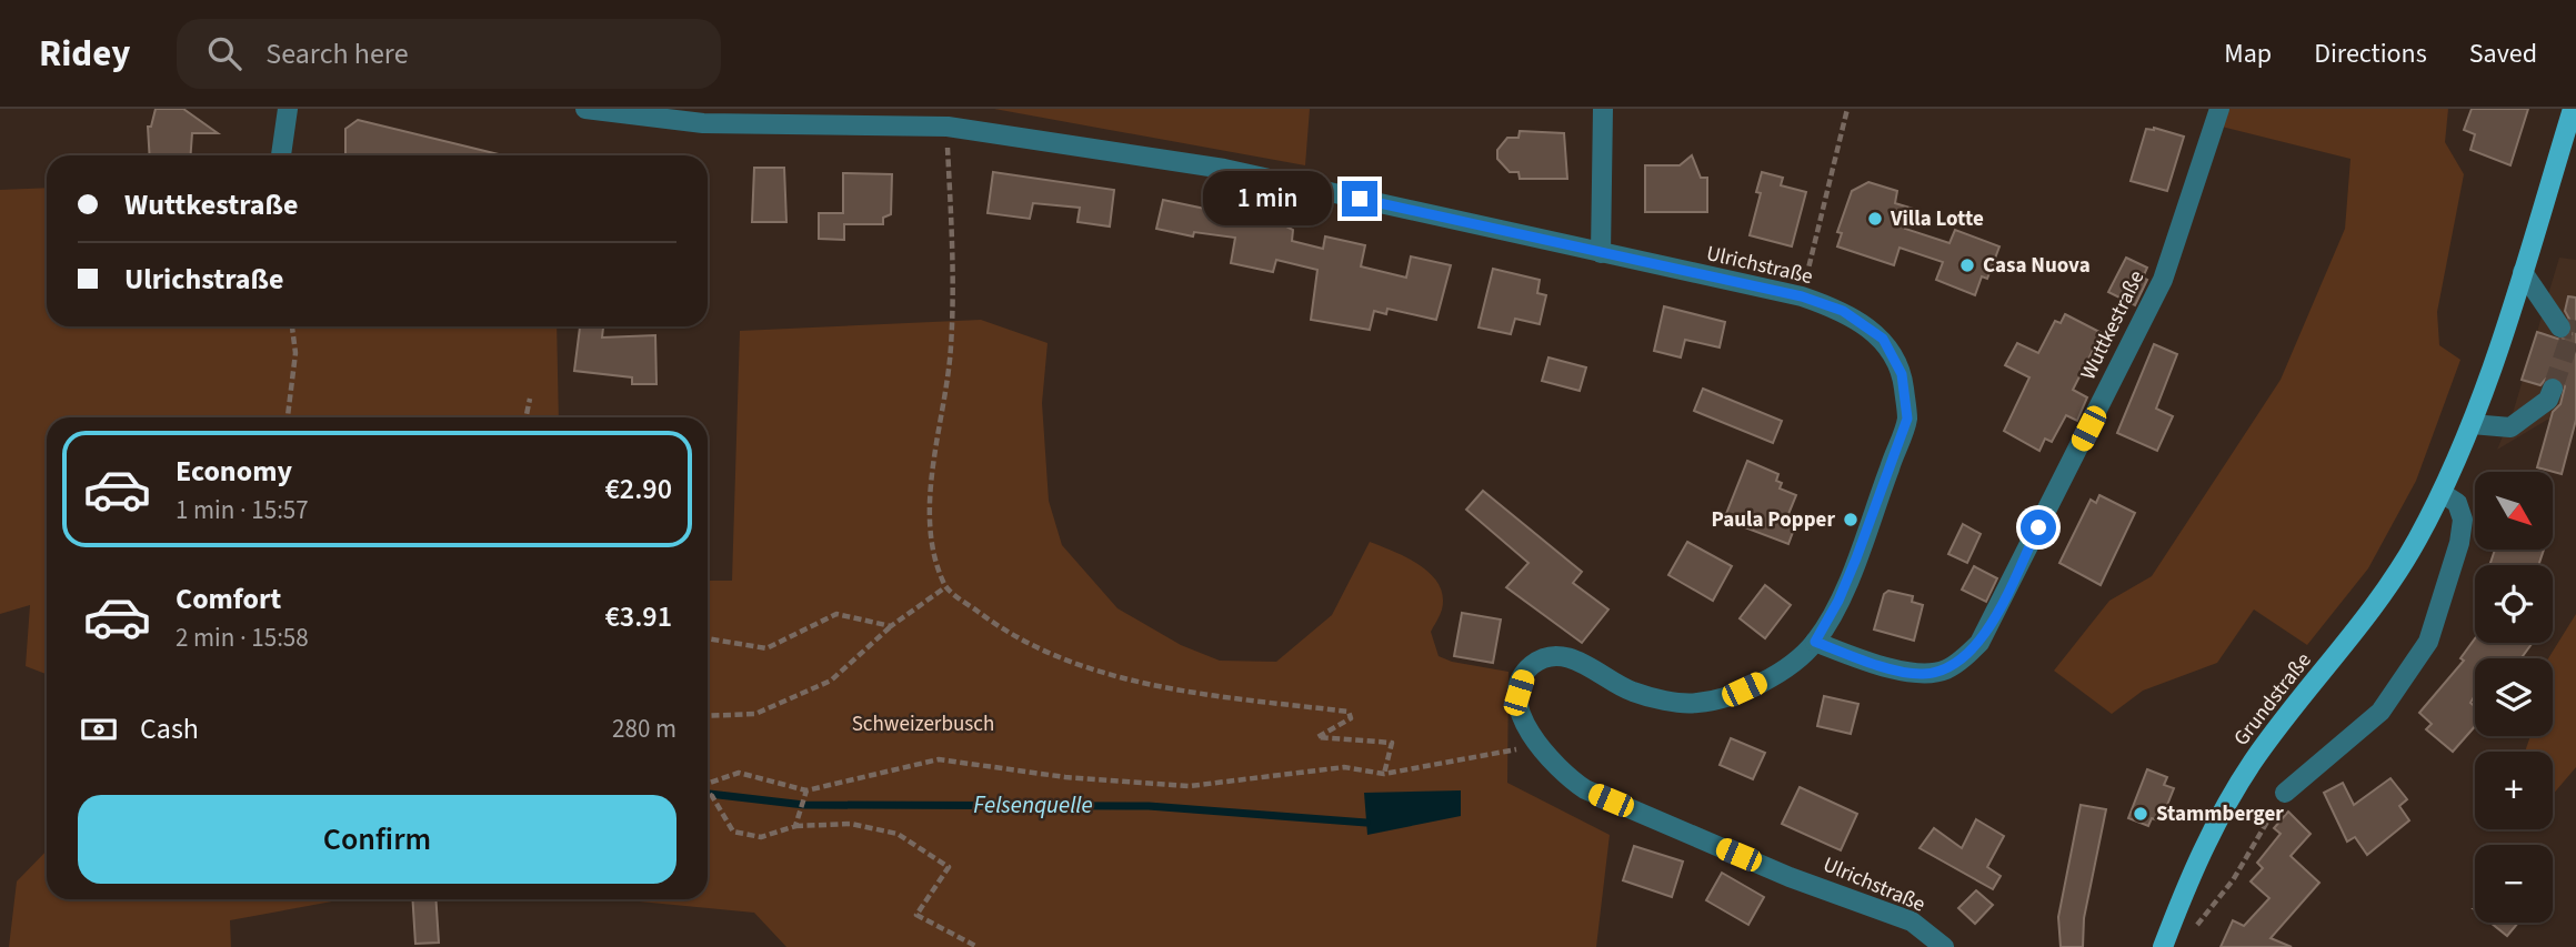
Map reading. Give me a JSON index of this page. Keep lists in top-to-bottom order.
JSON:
{
  "streets": {
    "main road": ["Grundstraße"],
    "street": ["Ulrichstraße", "Wuttkestraße"]
  },
  "crossings": [
    ["Ulrichstraße", "Wuttkestraße"]
  ],
  "water": ["Felsenquelle"],
  "parks": ["Schweizerbusch"],
  "places": [
    "Villa Lotte",
    "Casa Nuova",
    "Paula Popper",
    "Stammberger"
  ],
  "north": "bottom right",
  "page": {
    "header": "Ridey",
    "search": "Search here",
    "nav": ["Map", "Directions", "Saved"],
    "banner": ["Wuttkestraße", "Ulrichstraße"],
    "bubble": "1 min",
    "list": [
      {
        "name": "Economy",
        "note": "1 min · 15:57",
        "value": "€2.90"
      },
      {
        "name": "Comfort",
        "note": "2 min · 15:58",
        "value": "€3.91"
      }
    ],
    "map_buttons": ["+", "−"],
    "pay": ["Cash", "280 m"],
    "buttons": "Confirm"
  }
}
